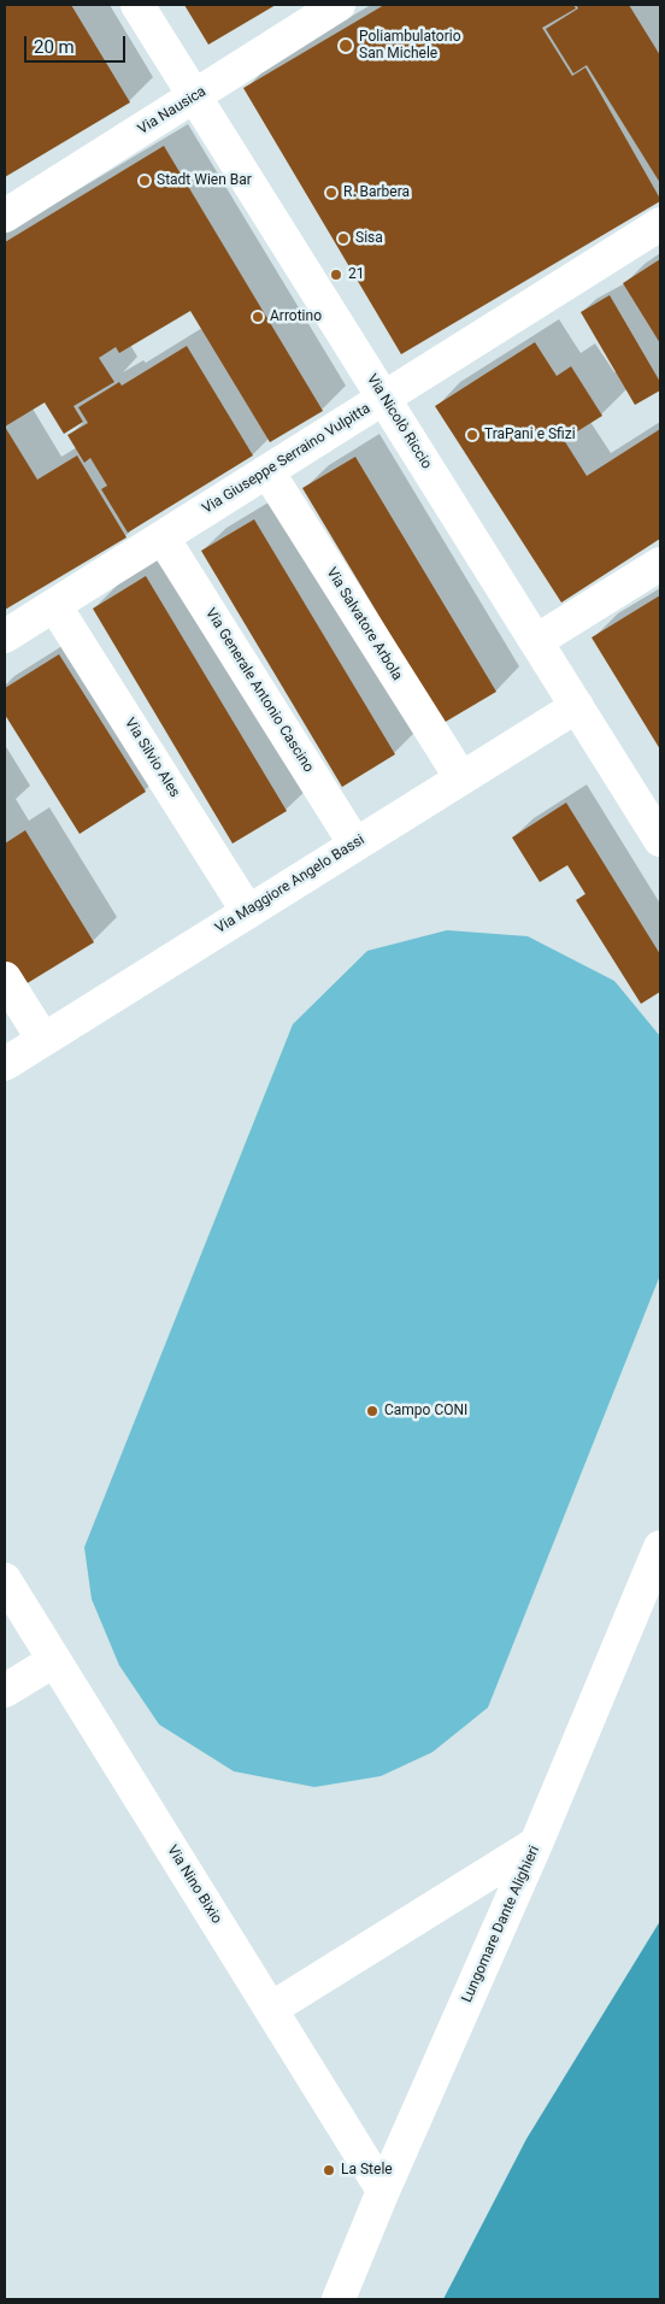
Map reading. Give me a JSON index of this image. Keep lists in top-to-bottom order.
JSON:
{
  "streets": {
    "street": [
      "Via Nausica",
      "Via Nicolò Riccio",
      "Via Giuseppe Serraino Vulpitta",
      "Via Salvatore Arbola",
      "Via Generale Antonio Cascino",
      "Via Silvio Ales",
      "Via Maggiore Angelo Bassi",
      "Via Nino Bixio",
      "Lungomare Dante Alighieri"
    ]
  },
  "crossings": [
    ["Via Nausica", "Via Nicolò Riccio"],
    ["Via Nicolò Riccio", "Via Giuseppe Serraino Vulpitta"],
    ["Via Nicolò Riccio", "Via Maggiore Angelo Bassi"],
    ["Via Giuseppe Serraino Vulpitta", "Via Salvatore Arbola"],
    ["Via Giuseppe Serraino Vulpitta", "Via Generale Antonio Cascino"],
    ["Via Giuseppe Serraino Vulpitta", "Via Silvio Ales"],
    ["Via Salvatore Arbola", "Via Maggiore Angelo Bassi"],
    ["Via Generale Antonio Cascino", "Via Maggiore Angelo Bassi"],
    ["Via Silvio Ales", "Via Maggiore Angelo Bassi"],
    ["Via Nino Bixio", "Lungomare Dante Alighieri"]
  ],
  "places": [
    "Poliambulatorio San Michele",
    "Stadt Wien Bar",
    "R. Barbera",
    "Sisa",
    "21",
    "Arrotino",
    "TraPani e Sfizi",
    "Campo CONI",
    "La Stele"
  ],
  "scale_bar": "20 m"
}
